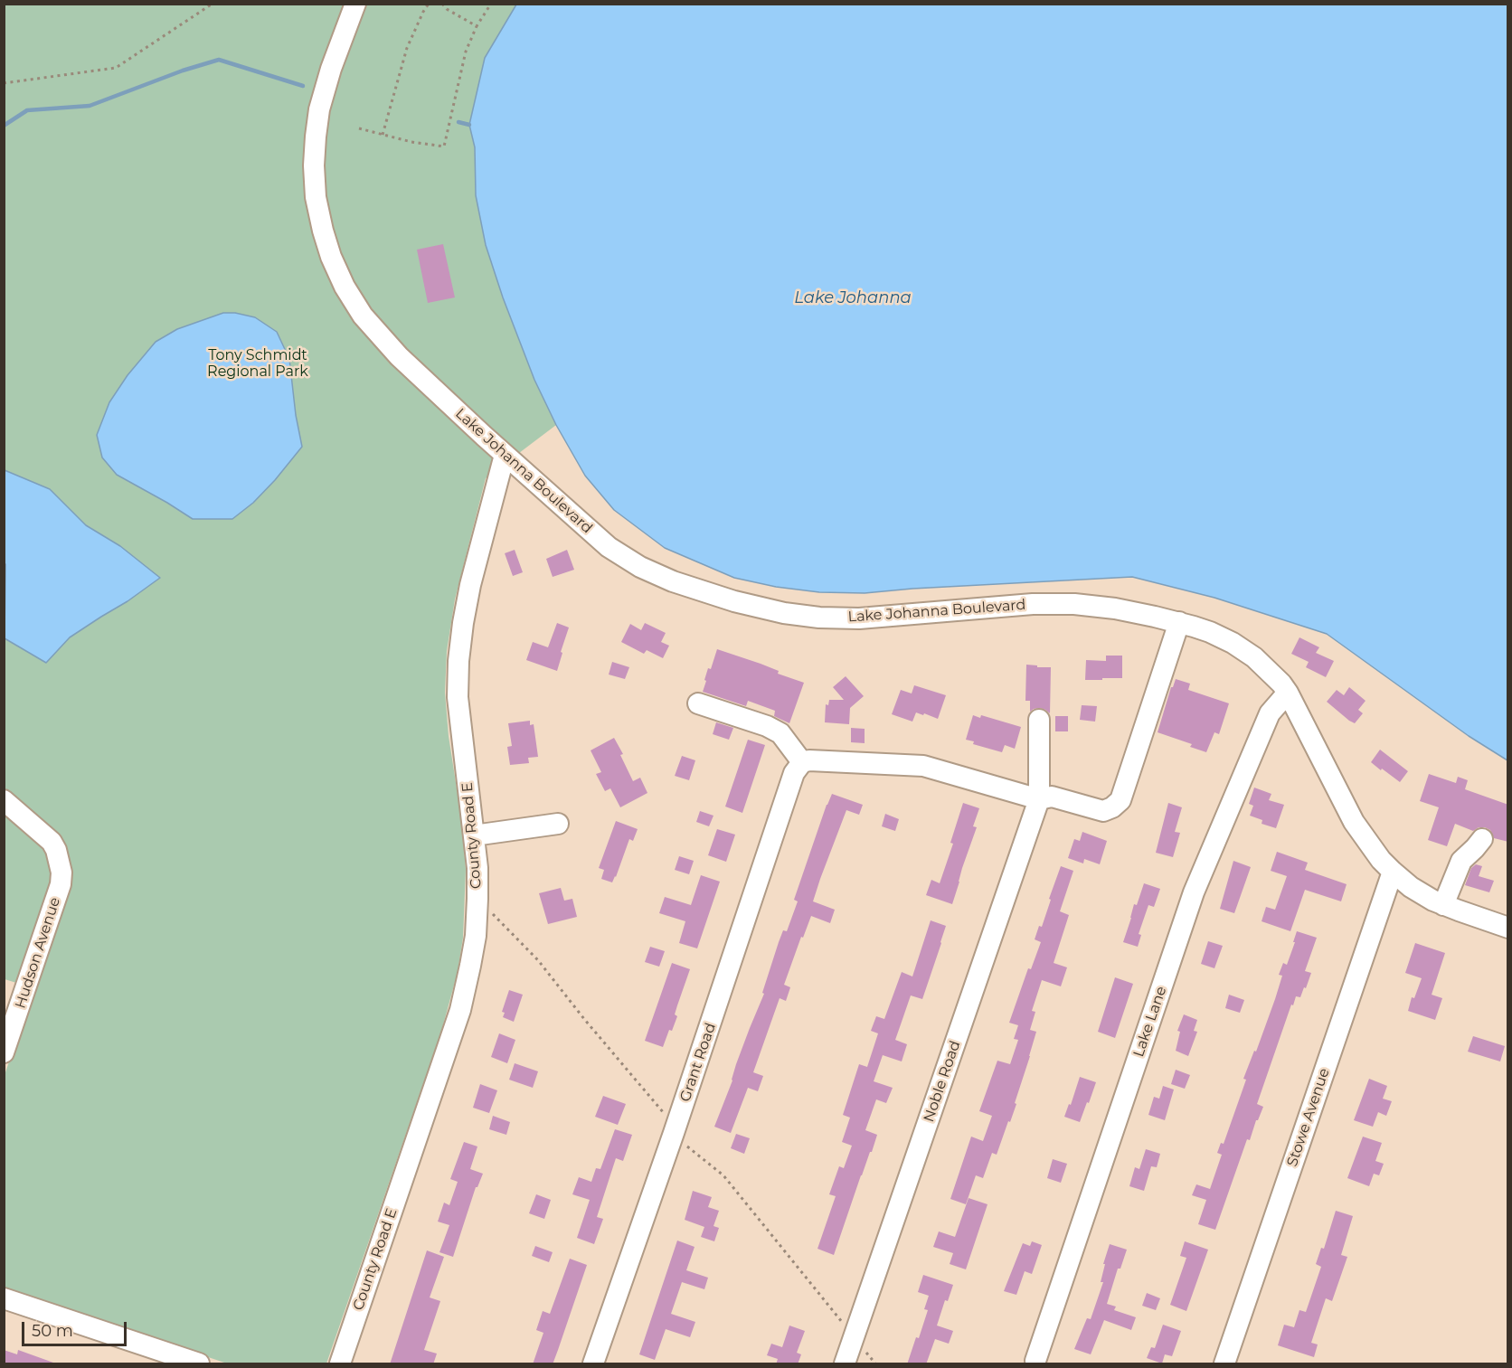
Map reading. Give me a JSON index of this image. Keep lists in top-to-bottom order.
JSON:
{
  "streets": {
    "street": [
      "Lake Johanna Boulevard",
      "County Road E",
      "Hudson Avenue",
      "Lake Lane",
      "Grant Road",
      "Noble Road",
      "Stowe Avenue"
    ]
  },
  "crossings": [
    ["Lake Johanna Boulevard", "County Road E"],
    ["Lake Johanna Boulevard", "Lake Lane"],
    ["Lake Johanna Boulevard", "Stowe Avenue"]
  ],
  "water": ["Lake Johanna"],
  "parks": ["Tony Schmidt Regional Park"],
  "scale_bar": "50 m"
}
